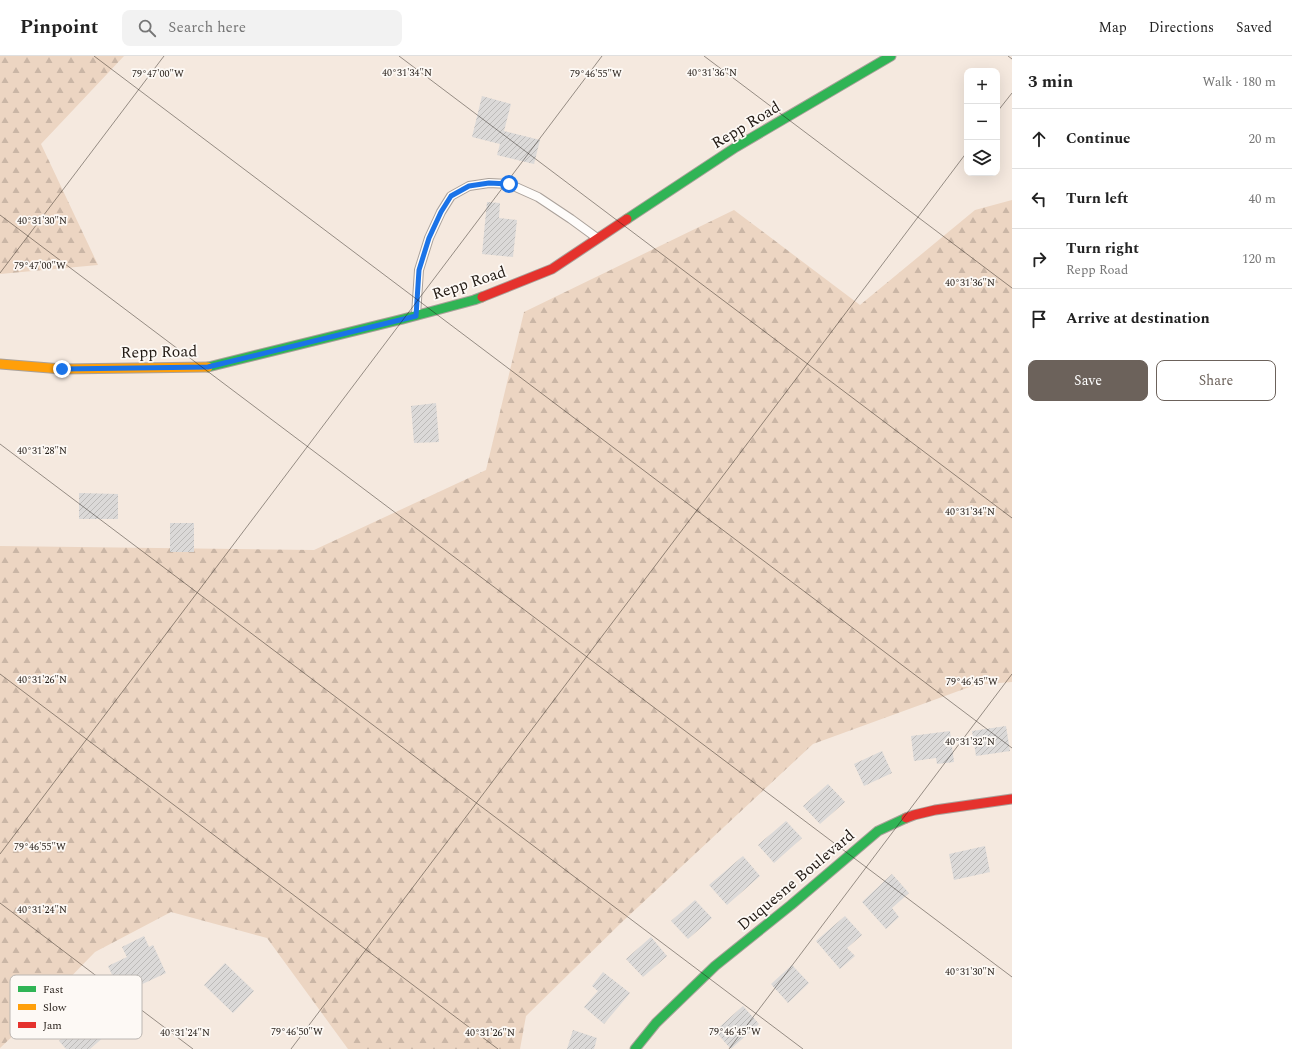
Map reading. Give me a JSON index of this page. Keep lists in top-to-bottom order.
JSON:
{
  "streets": {
    "street": ["Repp Road", "Duquesne Boulevard"]
  },
  "legend": ["Fast", "Slow", "Jam"],
  "page": {
    "header": "Pinpoint",
    "search": "Search here",
    "nav": ["Map", "Directions", "Saved"],
    "heading": ["3 min", "Walk · 180 m"],
    "map_buttons": ["+", "−"],
    "list": [
      ["Continue", "20 m"],
      ["Turn left", "40 m"],
      ["Turn right", "Repp Road", "120 m"],
      "Arrive at destination"
    ],
    "buttons": ["Save", "Share"]
  },
  "coordinates": [
    "40°31'34\"N",
    "40°31'36\"N",
    "79°47'00\"W",
    "79°46'55\"W",
    "40°31'30\"N",
    "40°31'28\"N",
    "40°31'26\"N",
    "79°46'45\"W",
    "40°31'32\"N",
    "40°31'24\"N",
    "79°46'50\"W"
  ]
}
